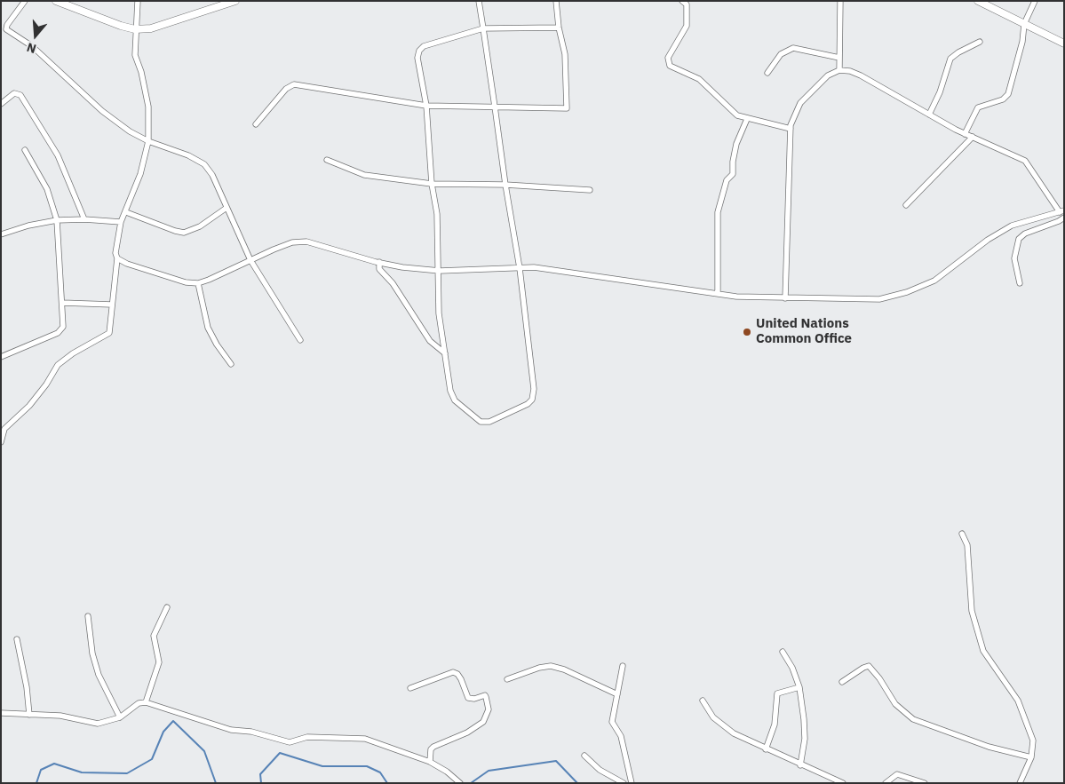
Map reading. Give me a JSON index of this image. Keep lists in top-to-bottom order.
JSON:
{
  "places": ["United Nations Common Office"],
  "north": "bottom"
}
